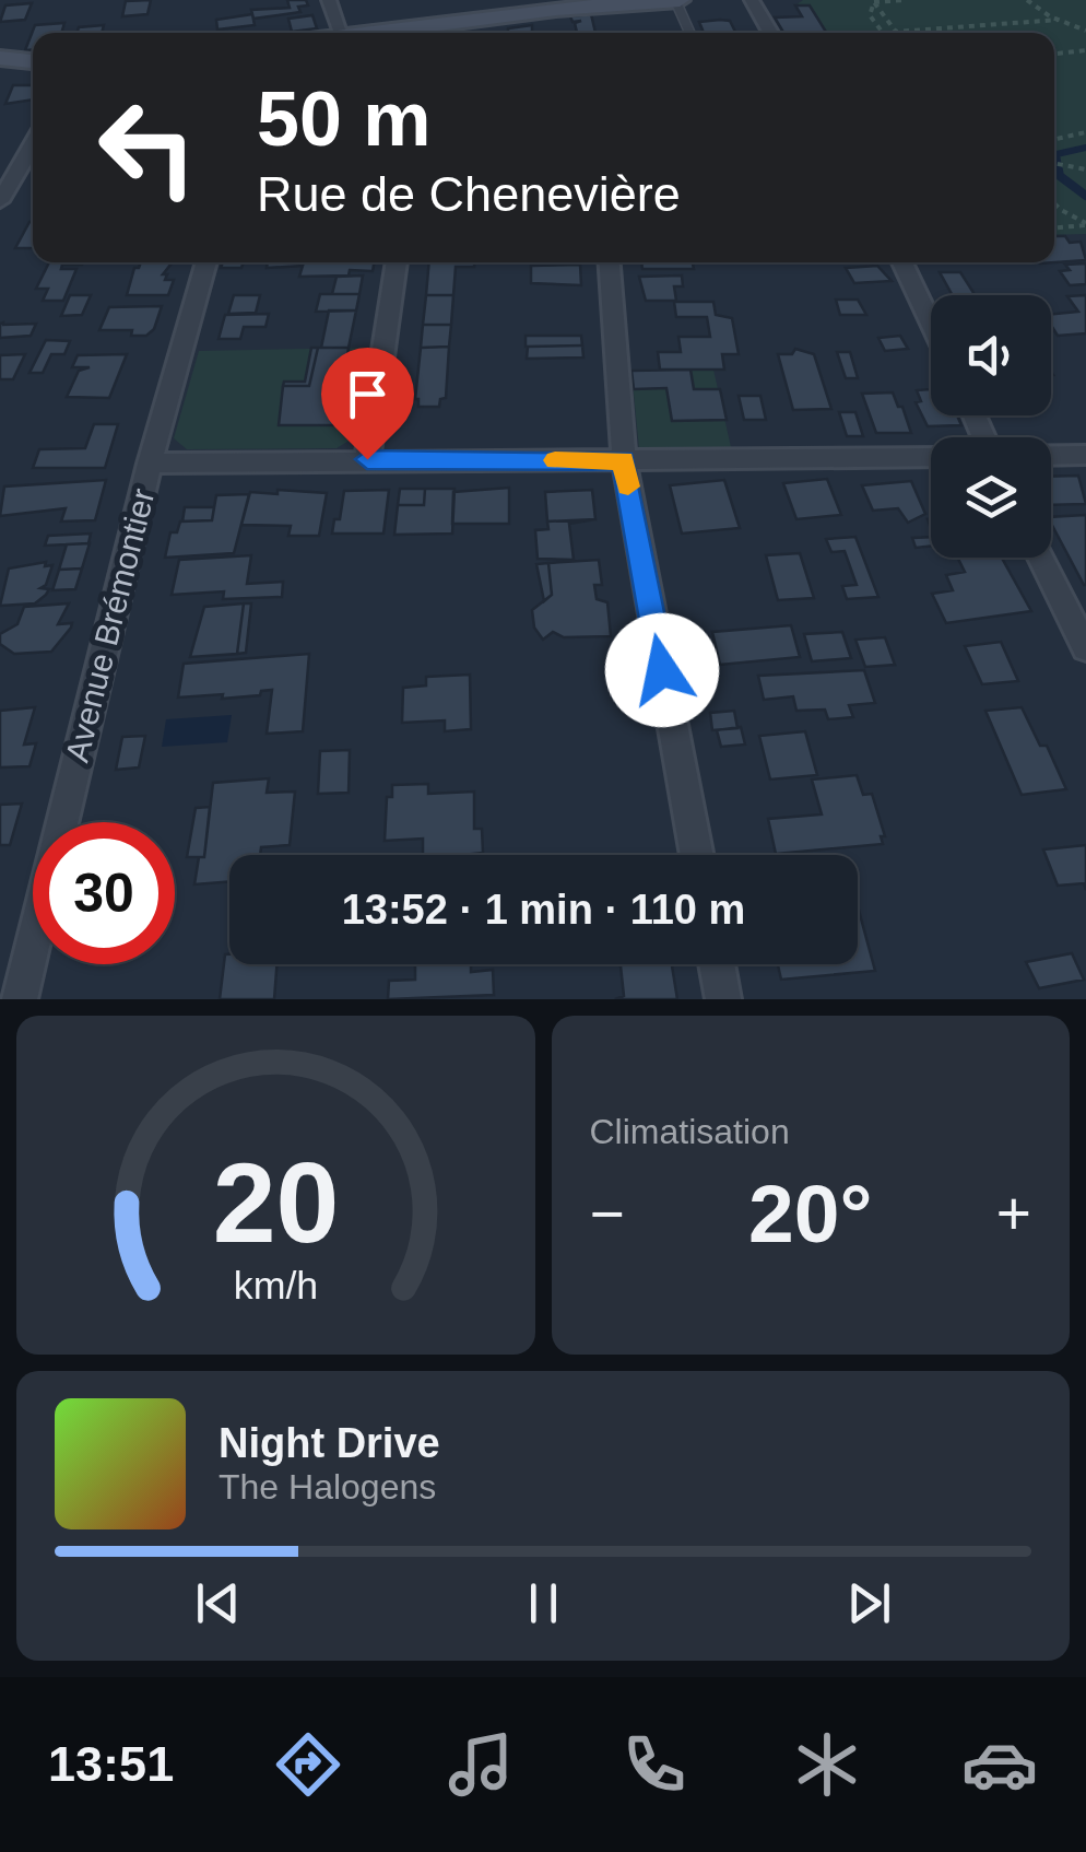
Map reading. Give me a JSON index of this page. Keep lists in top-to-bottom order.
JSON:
{
  "streets": {
    "street": ["Avenue Brémontier"]
  },
  "page": {
    "turn": ["50 m", "Rue de Chenevière"],
    "limit": "30",
    "trip": "13:52 · 1 min · 110 m",
    "tile": "Climatisation",
    "heat": ["−", "20°", "+"],
    "song": ["Night Drive", "The Halogens"],
    "tabs": "13:51",
    "gauge": ["20", "km/h"]
  }
}
